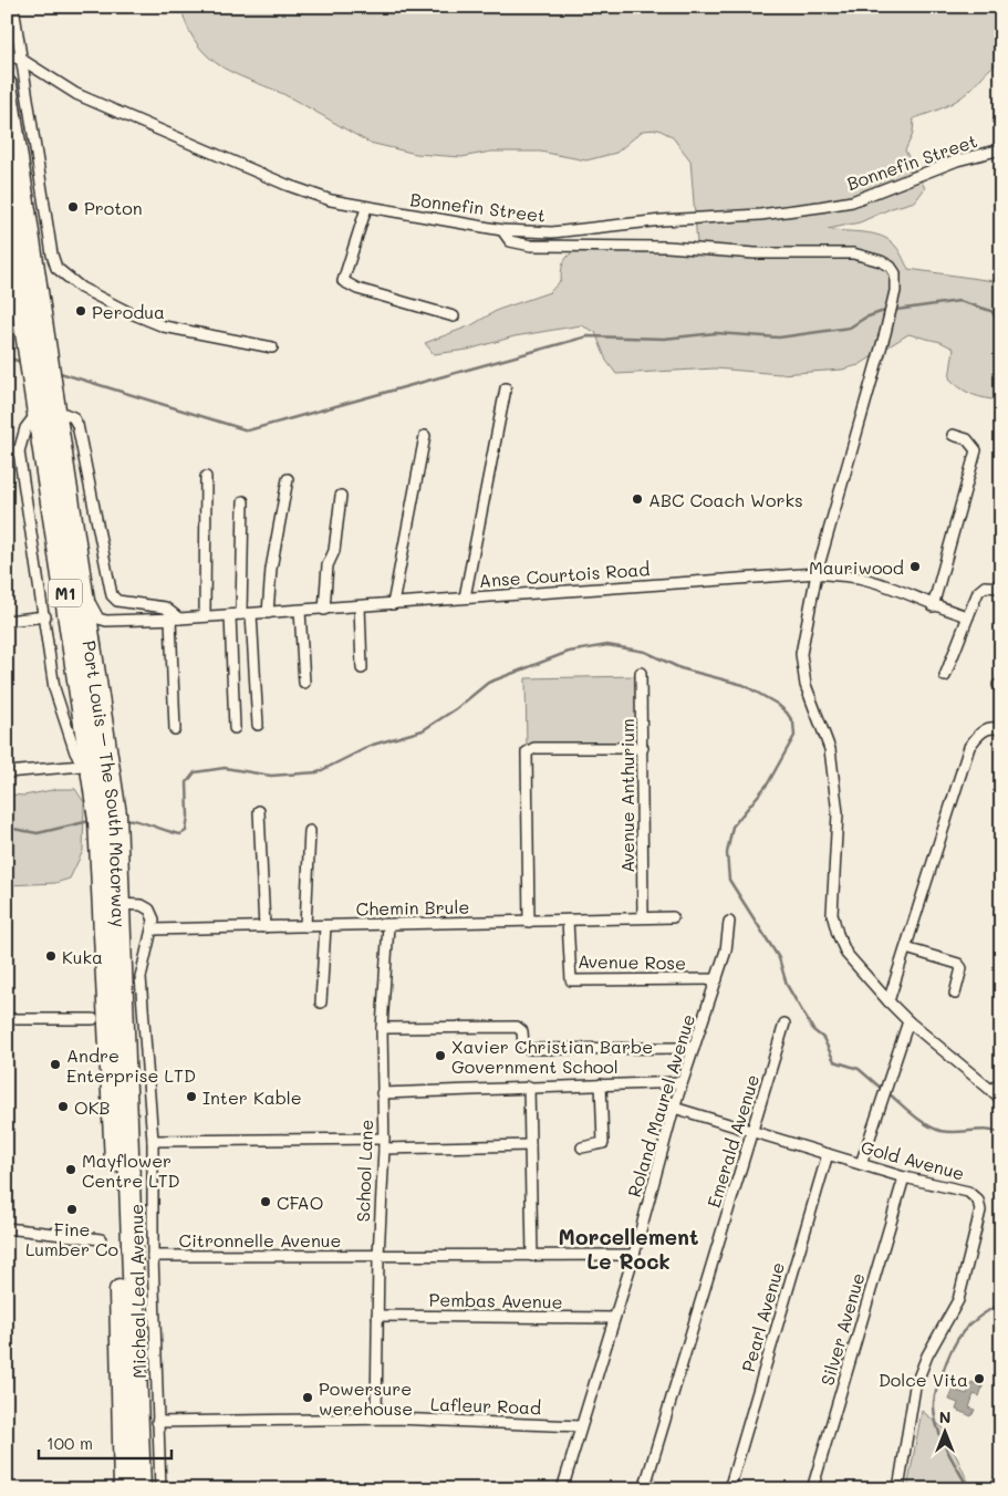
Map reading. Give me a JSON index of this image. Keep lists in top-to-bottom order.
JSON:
{
  "streets": {
    "highway": ["M1", "Port Louis – The South Motorway"],
    "street": [
      "Bonnefin Street",
      "Anse Courtois Road",
      "Avenue Anthurium",
      "Chemin Brule",
      "Avenue Rose",
      "Roland Maurel Avenue",
      "Emerald Avenue",
      "Gold Avenue",
      "School Lane",
      "Citronnelle Avenue",
      "Micheal Leal Avenue",
      "Pembas Avenue",
      "Pearl Avenue",
      "Silver Avenue",
      "Lafleur Road"
    ]
  },
  "crossings": [
    ["Avenue Anthurium", "Chemin Brule"],
    ["Chemin Brule", "Avenue Rose"],
    ["Chemin Brule", "School Lane"],
    ["Chemin Brule", "Micheal Leal Avenue"],
    ["Avenue Rose", "Roland Maurel Avenue"],
    ["Roland Maurel Avenue", "Gold Avenue"],
    ["Roland Maurel Avenue", "Citronnelle Avenue"],
    ["Roland Maurel Avenue", "Pembas Avenue"],
    ["Roland Maurel Avenue", "Lafleur Road"],
    ["Emerald Avenue", "Gold Avenue"],
    ["Gold Avenue", "Pearl Avenue"],
    ["Gold Avenue", "Silver Avenue"],
    ["School Lane", "Citronnelle Avenue"],
    ["School Lane", "Pembas Avenue"],
    ["School Lane", "Lafleur Road"],
    ["Citronnelle Avenue", "Micheal Leal Avenue"],
    ["Micheal Leal Avenue", "Lafleur Road"]
  ],
  "districts": ["Morcellement Le Rock"],
  "places": [
    "Proton",
    "Perodua",
    "ABC Coach Works",
    "Mauriwood",
    "Kuka",
    "Xavier Christian Barbe Government School",
    "Andre Enterprise LTD",
    "Inter Kable",
    "OKB",
    "Mayflower Centre LTD",
    "CFAO",
    "Fine Lumber Co",
    "Dolce Vita",
    "Powersure werehouse"
  ],
  "scale_bar": "100 m",
  "north": "top"
}
